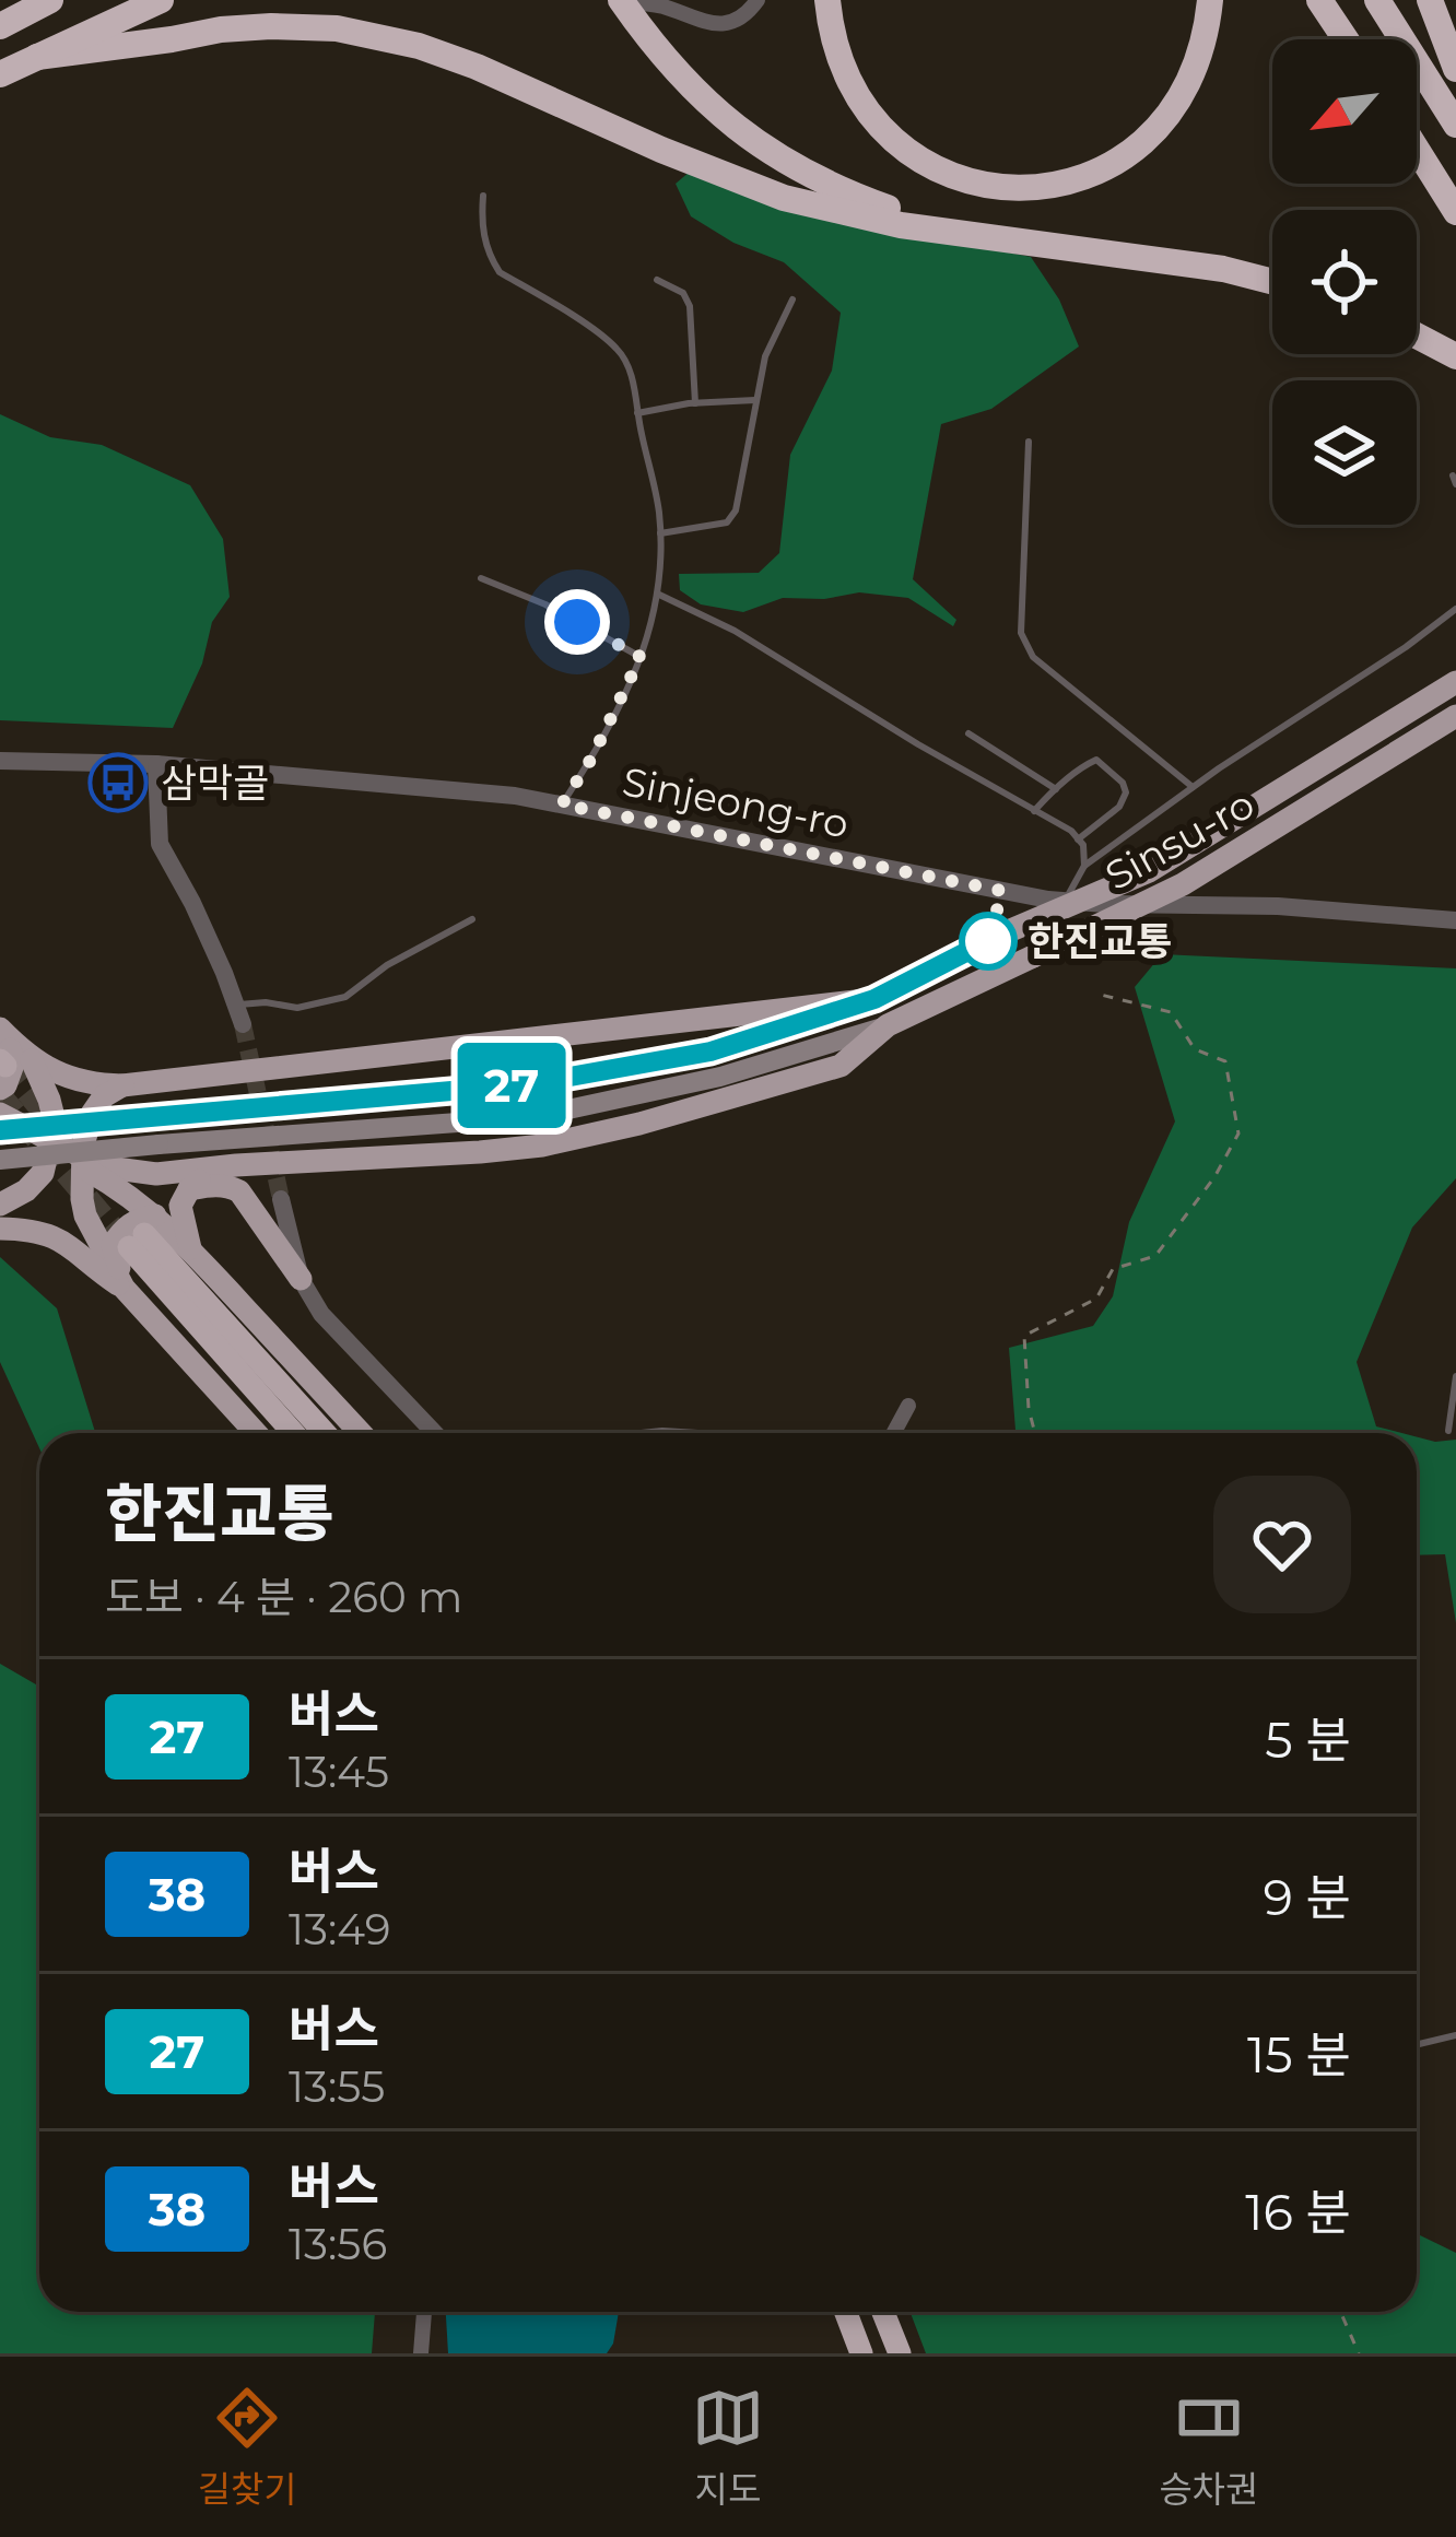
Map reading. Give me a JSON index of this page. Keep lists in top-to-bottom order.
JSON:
{
  "streets": {
    "main road": ["Sinsu-ro"],
    "street": ["Sinjeong-ro"]
  },
  "places": {
    "bus stop": ["삼막골"],
    "other": ["한진교통"]
  },
  "lines": ["bus line 27"],
  "north": "bottom left",
  "page": {
    "on_map": "27",
    "heading": ["한진교통", "도보 · 4 분 · 260 m"],
    "list": [
      {
        "mark": "27",
        "name": "버스",
        "note": "13:45",
        "value": "5 분"
      },
      {
        "mark": "38",
        "name": "버스",
        "note": "13:49",
        "value": "9 분"
      },
      {
        "mark": "27",
        "name": "버스",
        "note": "13:55",
        "value": "15 분"
      },
      {
        "mark": "38",
        "name": "버스",
        "note": "13:56",
        "value": "16 분"
      }
    ],
    "tabs": ["길찾기", "지도", "승차권"]
  }
}
